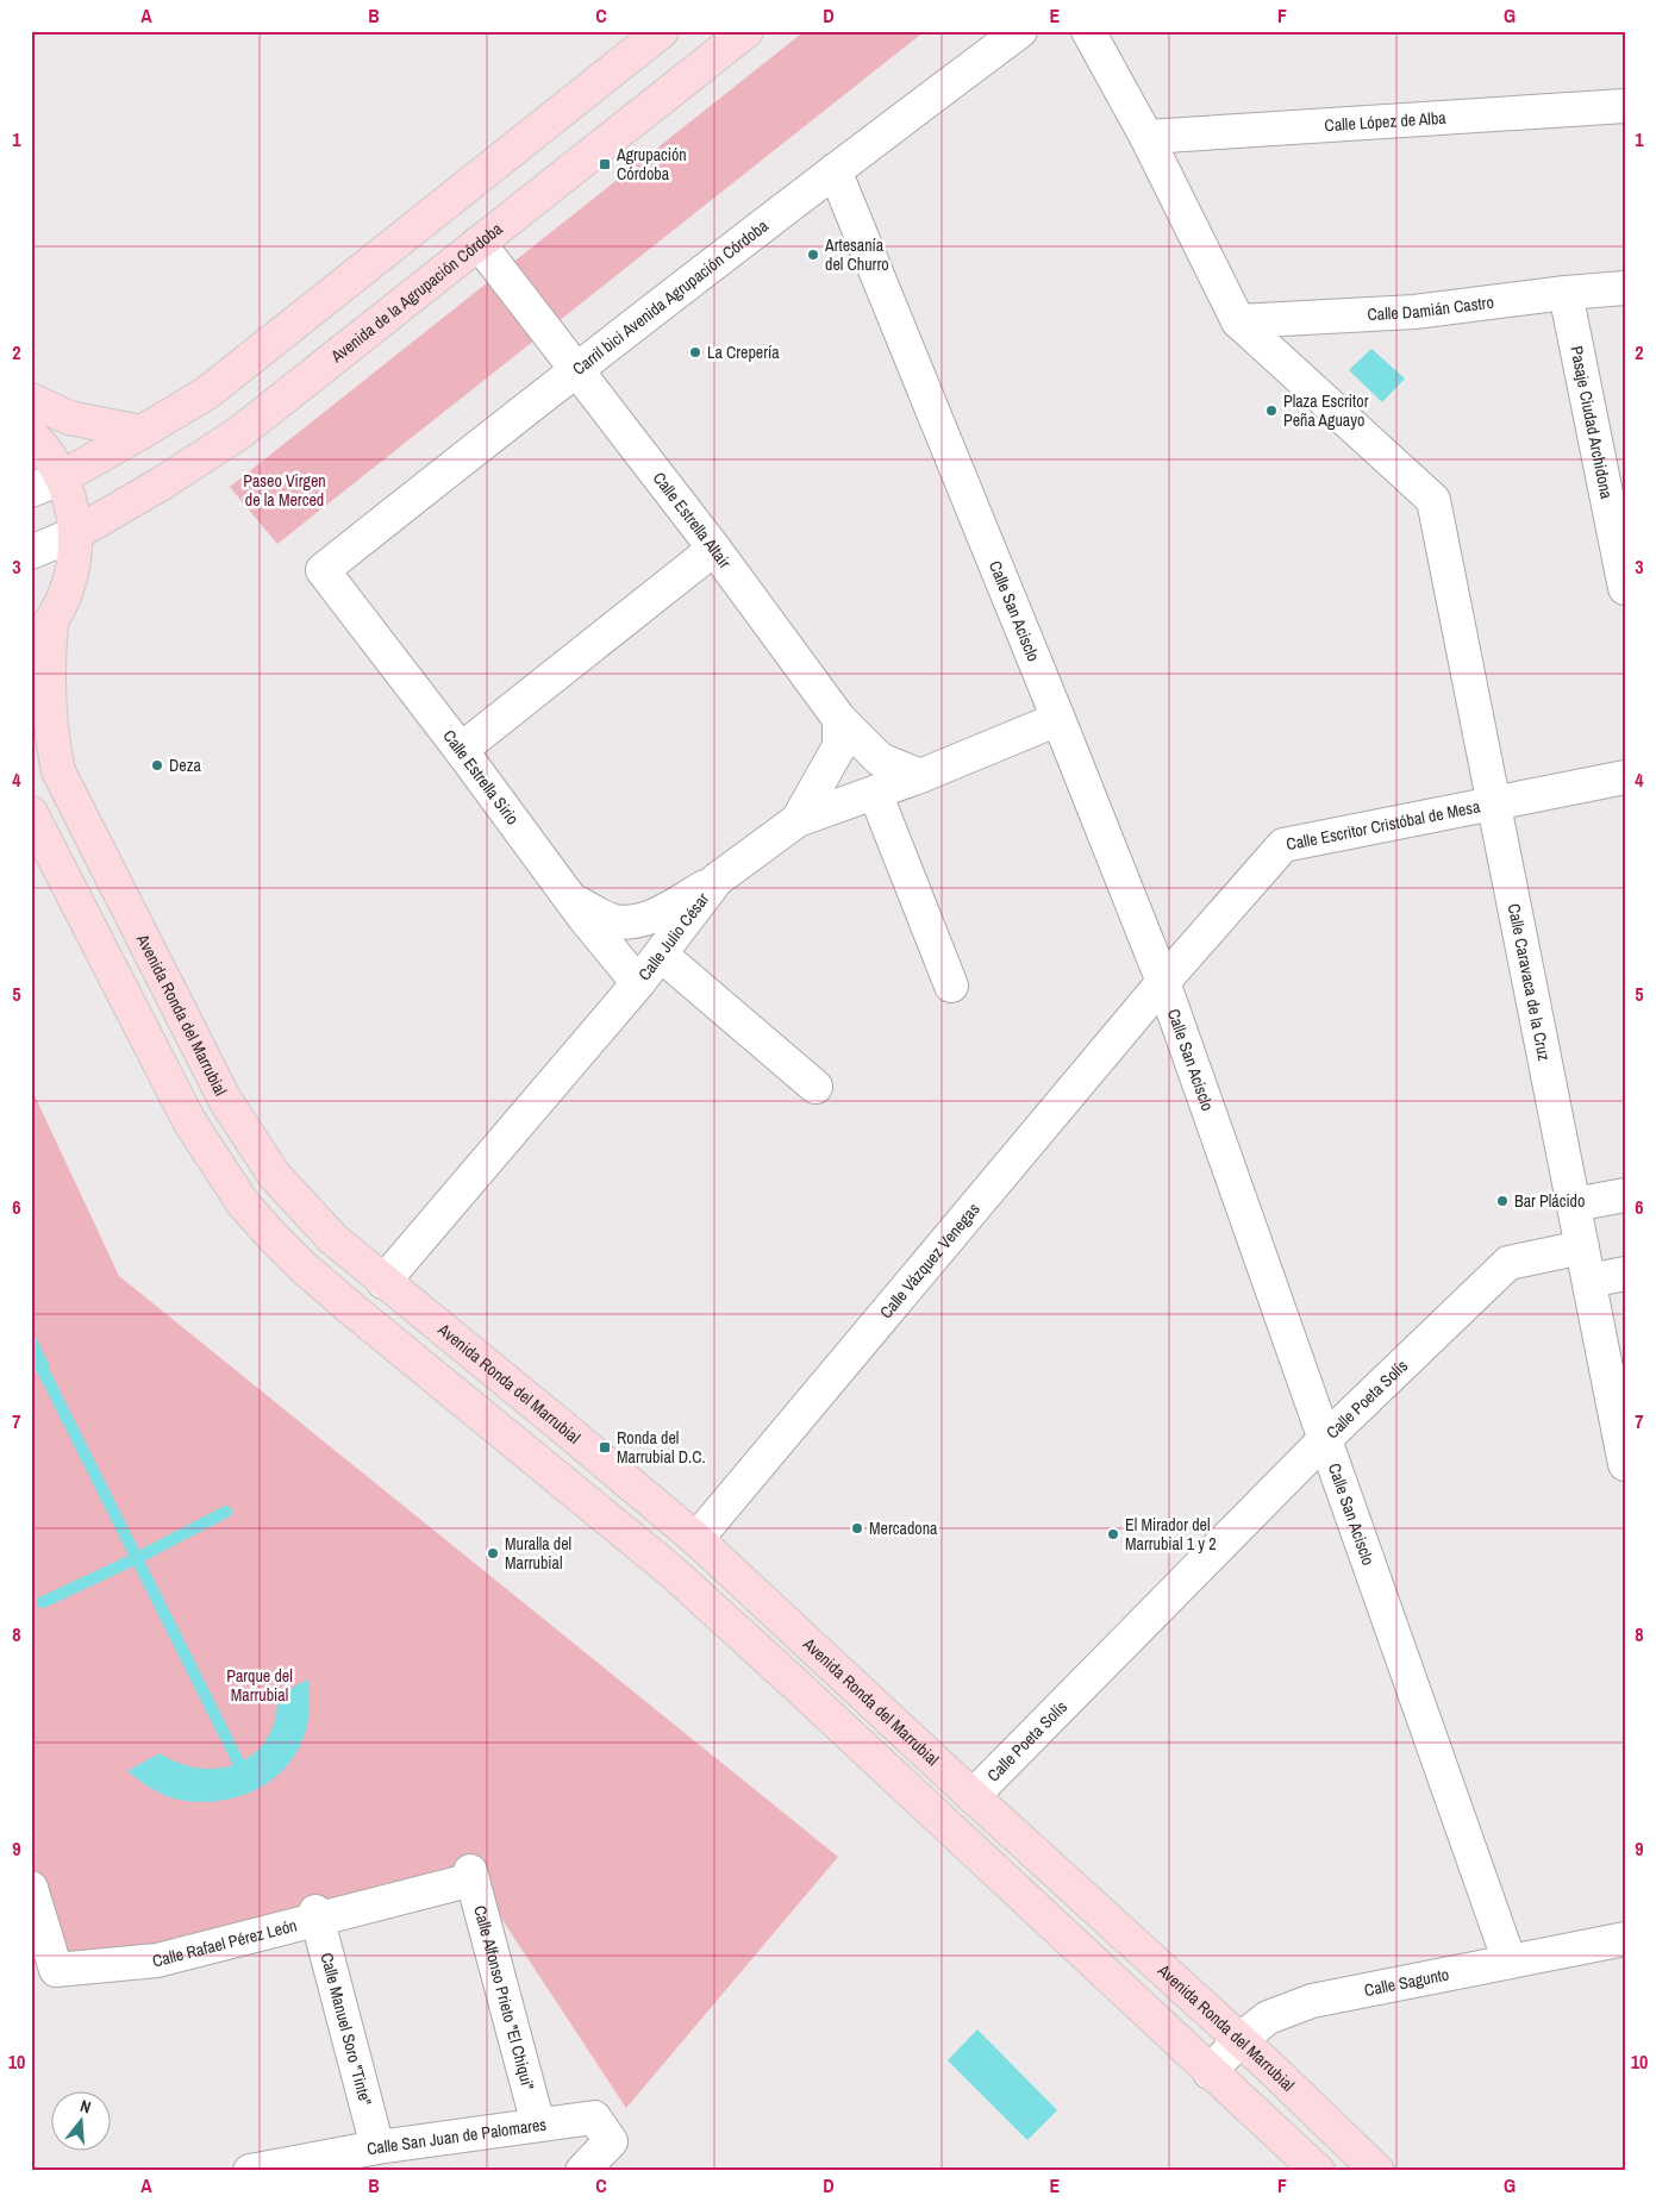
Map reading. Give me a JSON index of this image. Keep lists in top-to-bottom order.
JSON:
{
  "streets": {
    "main road": ["Avenida de la Agrupación Córdoba", "Avenida Ronda del Marrubial"],
    "street": [
      "Calle López de Alba",
      "Carril bici Avenida Agrupación Córdoba",
      "Calle Damián Castro",
      "Pasaje Ciudad Archidona",
      "Calle Estrella Altair",
      "Calle San Acisclo",
      "Calle Estrella Sirio",
      "Calle Escritor Cristóbal de Mesa",
      "Calle Julio César",
      "Calle Caravaca de la Cruz",
      "Calle Vázquez Venegas",
      "Calle Poeta Solís",
      "Calle Rafael Pérez León",
      "Calle Sagunto",
      "Calle Alfonso Prieto \"El Chiqui\"",
      "Calle Manuel Soro \"Tinte\"",
      "Calle San Juan de Palomares"
    ]
  },
  "crossings": [
    ["Avenida de la Agrupación Córdoba", "Calle Estrella Altair"],
    ["Carril bici Avenida Agrupación Córdoba", "Calle Estrella Altair"],
    ["Carril bici Avenida Agrupación Córdoba", "Calle San Acisclo"],
    ["Carril bici Avenida Agrupación Córdoba", "Calle Estrella Sirio"],
    ["Calle Damián Castro", "Pasaje Ciudad Archidona"],
    ["Calle Damián Castro", "Calle Caravaca de la Cruz"],
    ["Calle Estrella Altair", "Calle Julio César"],
    ["Calle San Acisclo", "Calle Escritor Cristóbal de Mesa"],
    ["Calle San Acisclo", "Calle Julio César"],
    ["Calle San Acisclo", "Calle Vázquez Venegas"],
    ["Calle San Acisclo", "Calle Poeta Solís"],
    ["Calle San Acisclo", "Calle Sagunto"],
    ["Calle Estrella Sirio", "Calle Julio César"],
    ["Calle Escritor Cristóbal de Mesa", "Calle Caravaca de la Cruz"],
    ["Calle Escritor Cristóbal de Mesa", "Calle Vázquez Venegas"],
    ["Calle Julio César", "Avenida Ronda del Marrubial"],
    ["Calle Caravaca de la Cruz", "Calle Poeta Solís"],
    ["Avenida Ronda del Marrubial", "Calle Vázquez Venegas"],
    ["Avenida Ronda del Marrubial", "Calle Poeta Solís"],
    ["Avenida Ronda del Marrubial", "Calle Sagunto"],
    ["Calle Rafael Pérez León", "Calle Alfonso Prieto \"El Chiqui\""],
    ["Calle Rafael Pérez León", "Calle Manuel Soro \"Tinte\""],
    ["Calle Alfonso Prieto \"El Chiqui\"", "Calle San Juan de Palomares"],
    ["Calle Manuel Soro \"Tinte\"", "Calle San Juan de Palomares"]
  ],
  "parks": ["Paseo Virgen de la Merced", "Parque del Marrubial"],
  "places": {
    "transit": ["Agrupación Córdoba", "Ronda del Marrubial D.C."],
    "other": [
      "Artesanía del Churro",
      "La Crepería",
      "Plaza Escritor Peña Aguayo",
      "Deza",
      "Bar Plácido",
      "Mercadona",
      "El Mirador del Marrubial 1 y 2",
      "Muralla del Marrubial"
    ]
  },
  "north": "top",
  "grid": {
    "columns": [
      "A",
      "B",
      "C",
      "D",
      "E",
      "F",
      "G"
    ],
    "rows": [
      "1",
      "2",
      "3",
      "4",
      "5",
      "6",
      "7",
      "8",
      "9",
      "10"
    ]
  }
}
